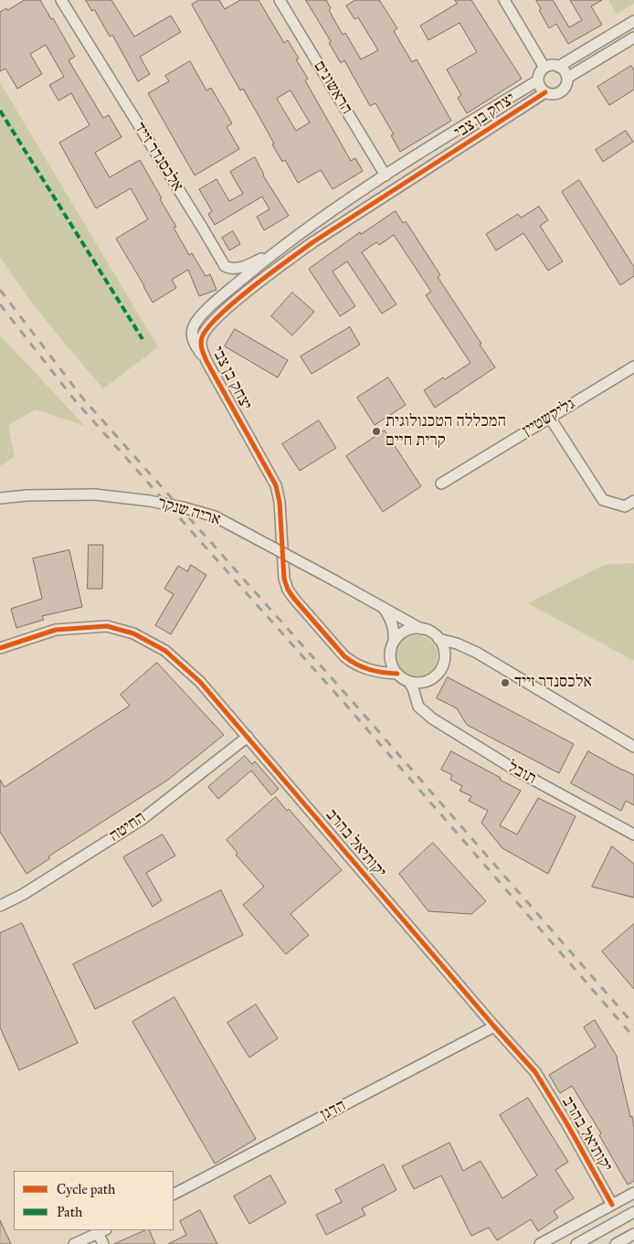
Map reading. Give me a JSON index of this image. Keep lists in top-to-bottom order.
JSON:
{
  "streets": {
    "street": [
      "הראשונים",
      "יצחק בן צבי",
      "אלכסנדר זייד",
      "גליקשטיין",
      "אריה שנקר",
      "תובל",
      "החיטה",
      "יקותיאל בהרב",
      "הדגן"
    ]
  },
  "crossings": [
    ["הראשונים", "יצחק בן צבי"],
    ["יצחק בן צבי", "אלכסנדר זייד"],
    ["יצחק בן צבי", "אריה שנקר"],
    ["יצחק בן צבי", "תובל"],
    ["אריה שנקר", "תובל"],
    ["החיטה", "יקותיאל בהרב"],
    ["יקותיאל בהרב", "הדגן"]
  ],
  "places": ["המכללה הטכנולוגית קרית חיים", "אלכסנדר זייד"],
  "legend": ["Cycle path", "Path"]
}
